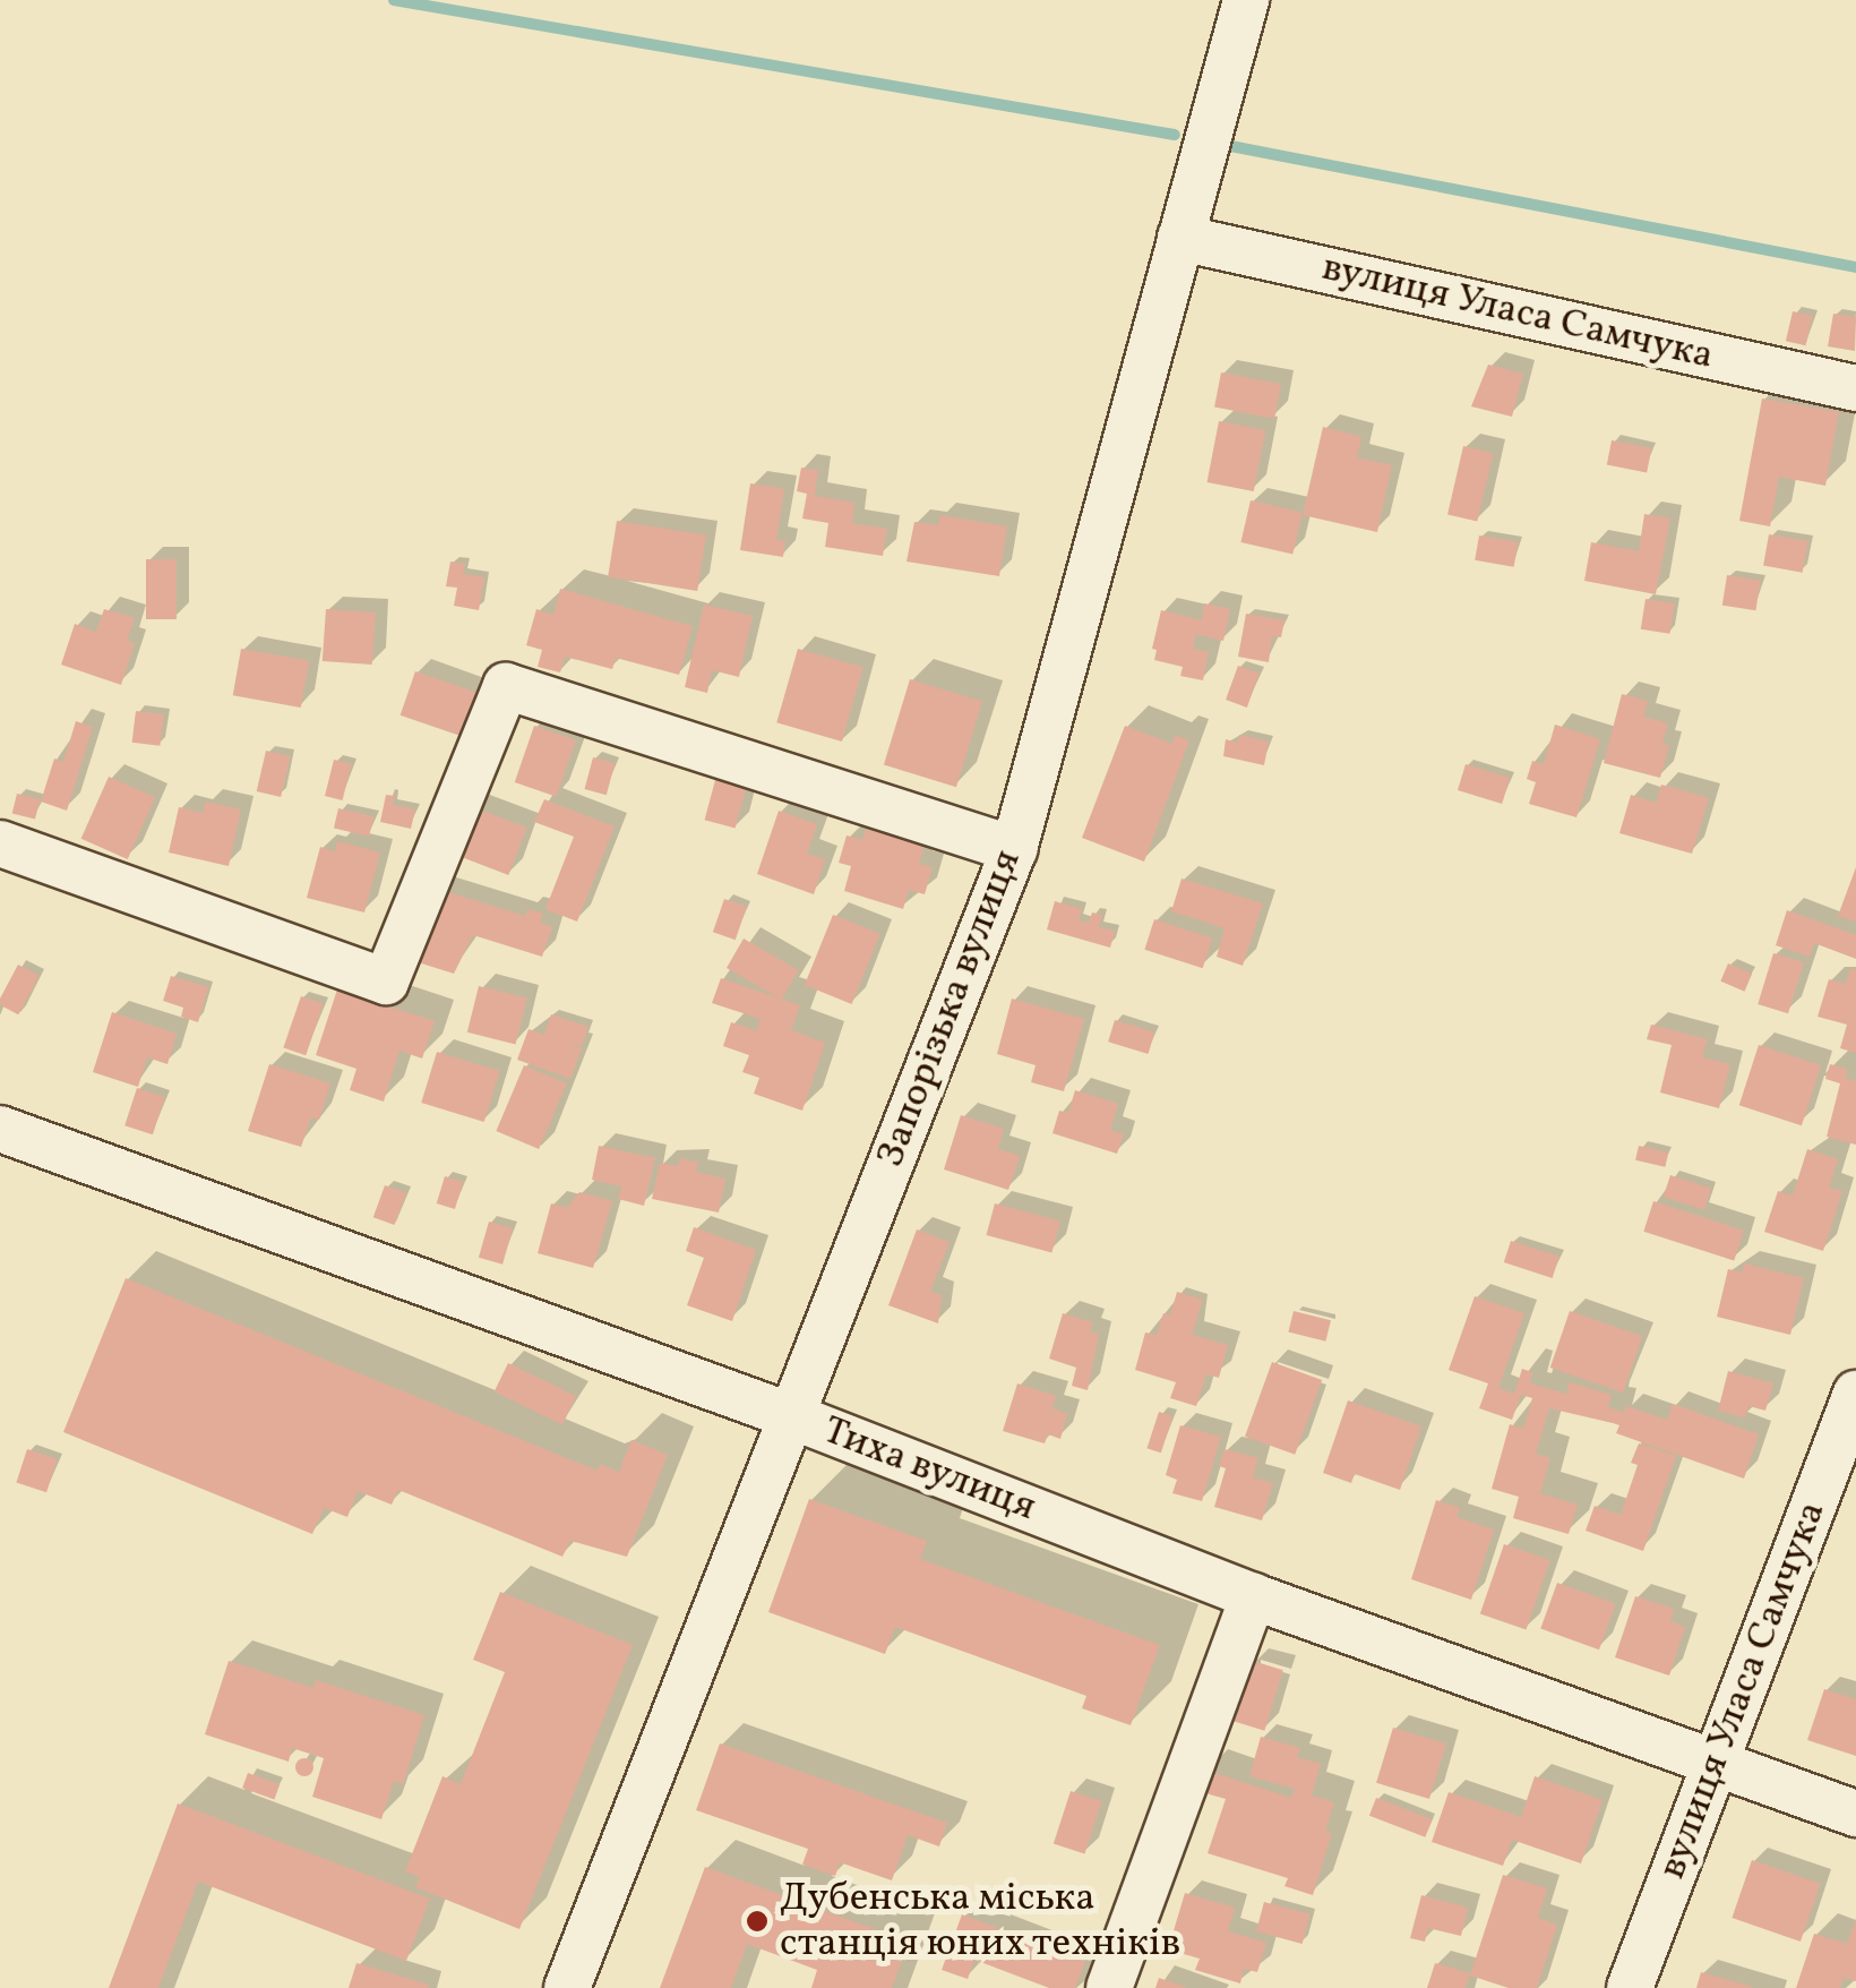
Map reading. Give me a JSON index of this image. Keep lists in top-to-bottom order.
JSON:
{
  "streets": {
    "street": ["вулиця Уласа Самчука", "Запорізька вулиця", "Тиха вулиця"]
  },
  "crossings": [
    ["вулиця Уласа Самчука", "Запорізька вулиця"],
    ["вулиця Уласа Самчука", "Тиха вулиця"],
    ["Запорізька вулиця", "Тиха вулиця"]
  ],
  "places": ["Дубенська міська станція юних техніків"]
}
